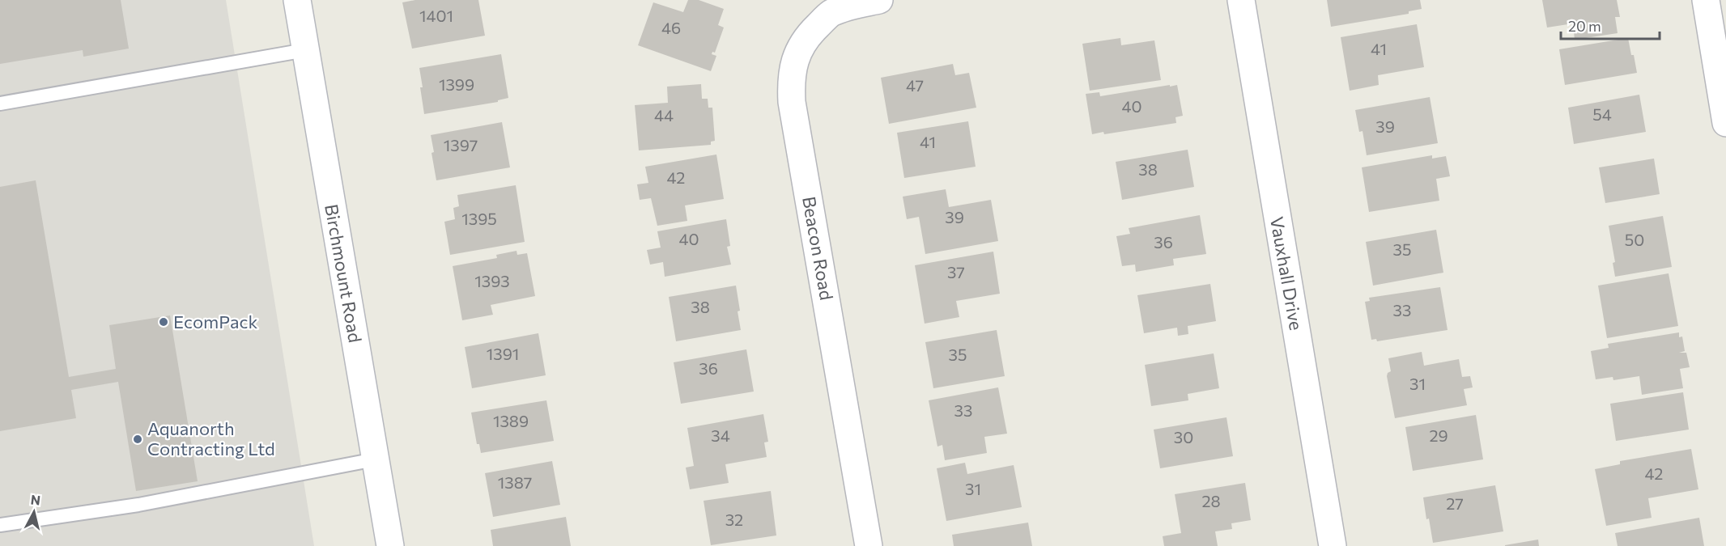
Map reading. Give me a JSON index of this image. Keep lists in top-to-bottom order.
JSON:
{
  "streets": {
    "street": ["Beacon Road", "Birchmount Road", "Vauxhall Drive"]
  },
  "places": ["EcomPack", "Aquanorth Contracting Ltd"],
  "house_numbers": [
    "1401",
    "46",
    "41",
    "1399",
    "47",
    "40",
    "54",
    "44",
    "39",
    "41",
    "1397",
    "38",
    "42",
    "39",
    "1395",
    "40",
    "50",
    "36",
    "35",
    "37",
    "1393",
    "38",
    "33",
    "1391",
    "35",
    "36",
    "31",
    "33",
    "1389",
    "34",
    "29",
    "30",
    "42",
    "1387",
    "31",
    "28",
    "27",
    "32"
  ],
  "scale_bar": "20 m",
  "north": "top"
}
